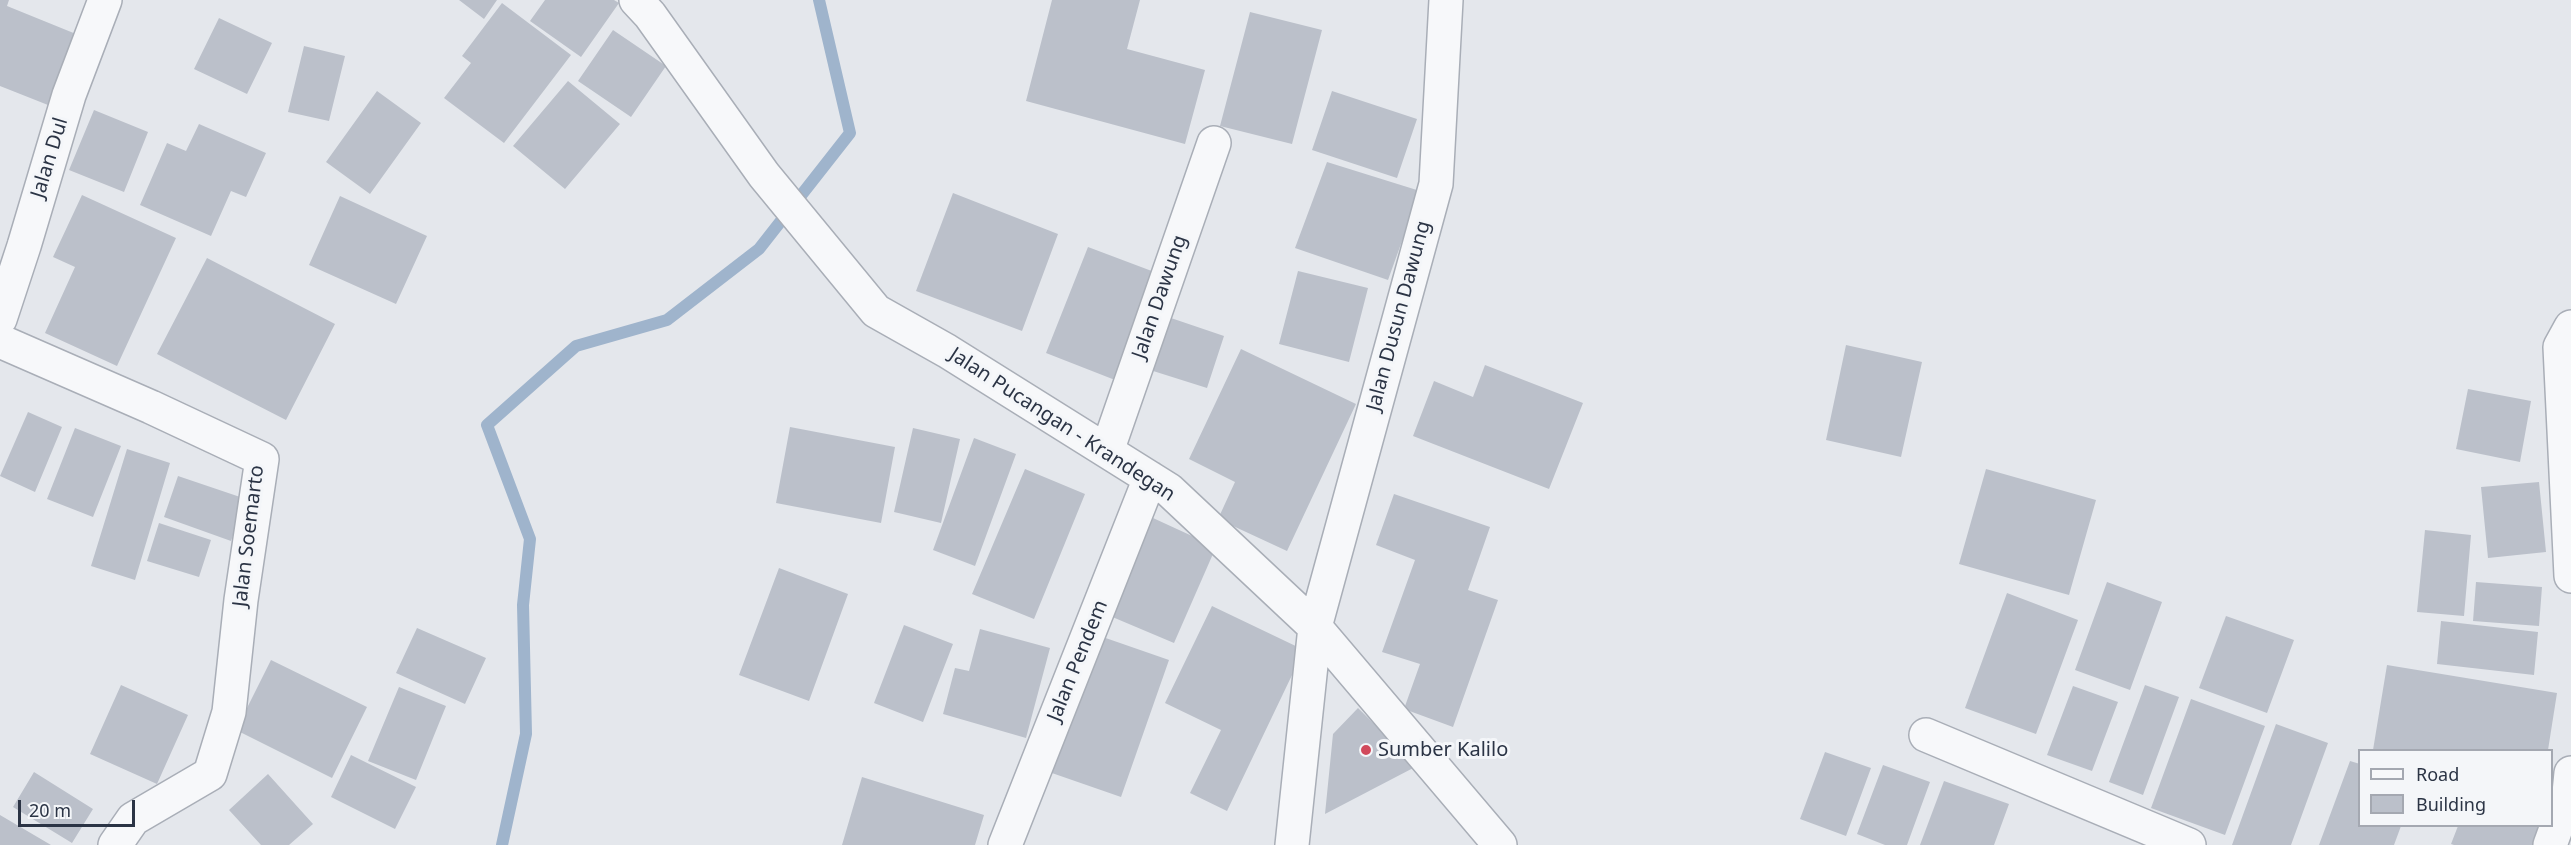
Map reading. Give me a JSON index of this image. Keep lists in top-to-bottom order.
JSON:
{
  "streets": {
    "street": [
      "Jalan Dul",
      "Jalan Dawung",
      "Jalan Dusun Dawung",
      "Jalan Pucangan - Krandegan",
      "Jalan Soemarto",
      "Jalan Pendem"
    ]
  },
  "crossings": [
    ["Jalan Dawung", "Jalan Pucangan - Krandegan"],
    ["Jalan Dusun Dawung", "Jalan Pucangan - Krandegan"],
    ["Jalan Pucangan - Krandegan", "Jalan Pendem"]
  ],
  "places": ["Sumber Kalilo"],
  "legend": ["Road", "Building"],
  "scale_bar": "20 m"
}
